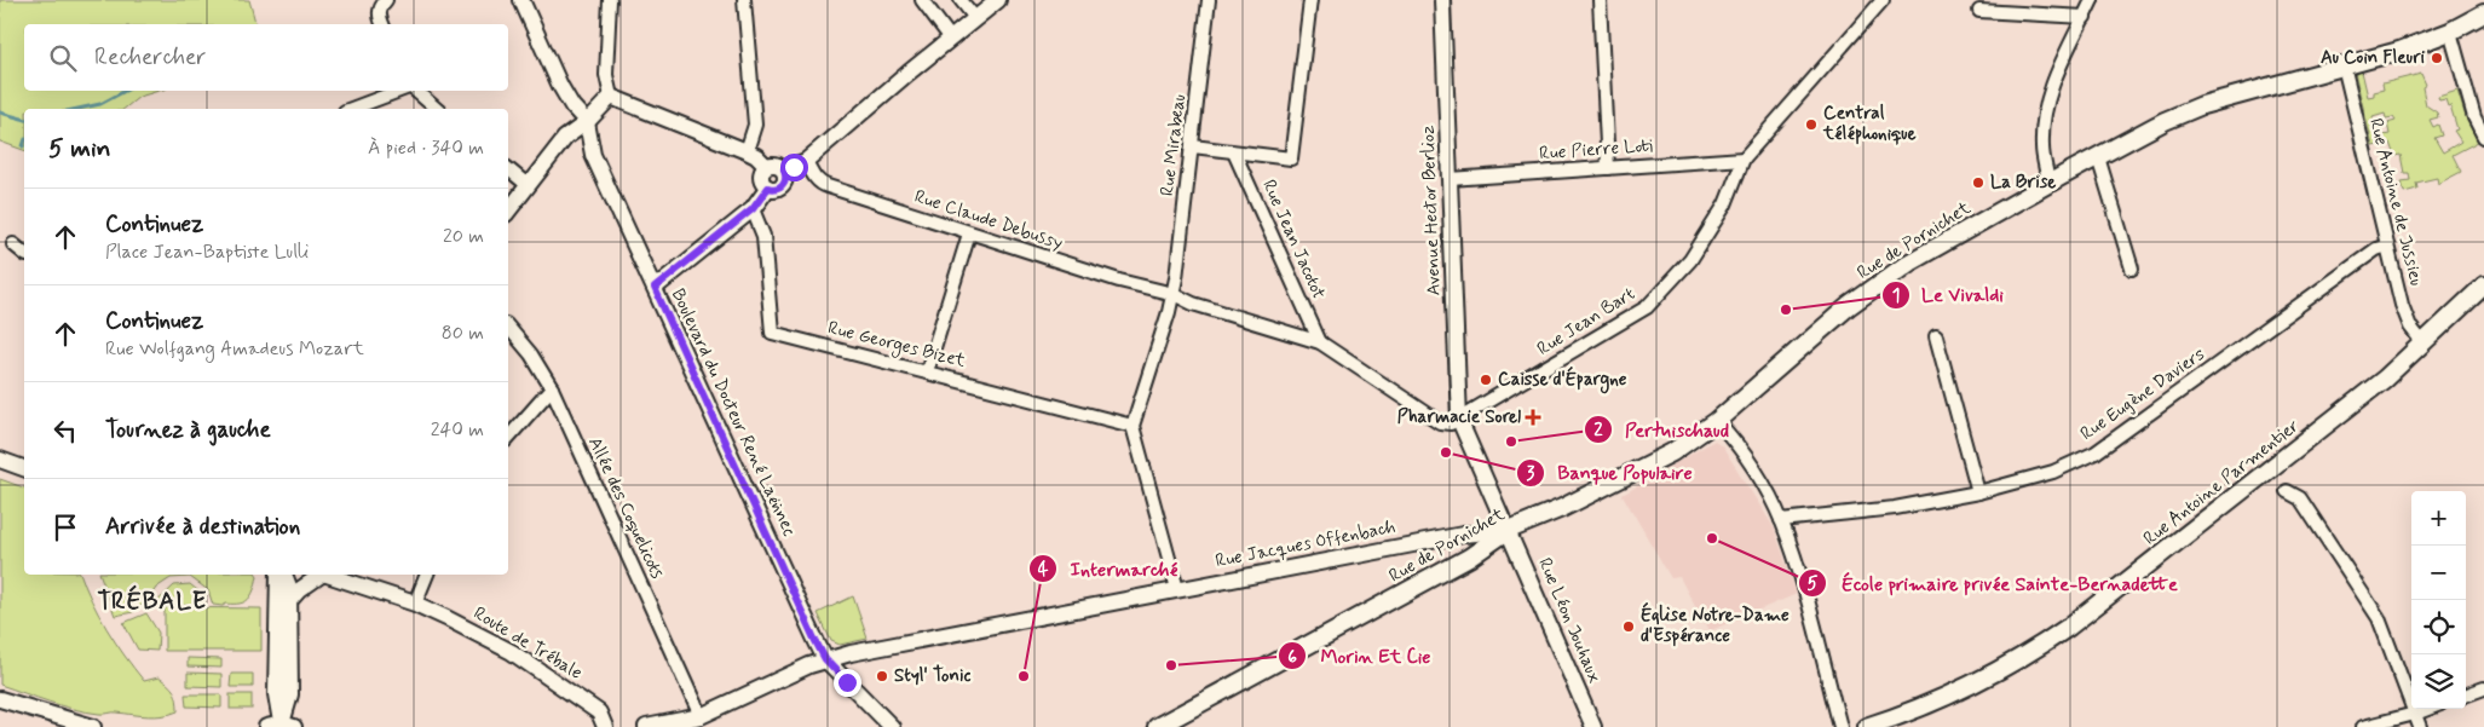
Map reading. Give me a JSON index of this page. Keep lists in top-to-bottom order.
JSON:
{
  "streets": {
    "main road": ["Rue de Pornichet", "Rue Antoine Parmentier"],
    "street": [
      "Rue Mirabeau",
      "Rue Pierre Loti",
      "Rue Antoine de Jussieu",
      "Avenue Hector Berlioz",
      "Rue Claude Debussy",
      "Rue Jean Jacotot",
      "Rue Jean Bart",
      "Rue Georges Bizet",
      "Rue Eugène Daviers",
      "Boulevard du Docteur René Laënnec",
      "Allée des Coquelicots",
      "Rue Jacques Offenbach",
      "Rue Léon Jouhaux",
      "Route de Trébale"
    ]
  },
  "crossings": [
    ["Rue Mirabeau", "Rue Claude Debussy"],
    ["Rue Mirabeau", "Rue Georges Bizet"],
    ["Rue Pierre Loti", "Avenue Hector Berlioz"],
    ["Rue Pierre Loti", "Rue Jean Bart"],
    ["Rue Antoine de Jussieu", "Rue de Pornichet"],
    ["Rue Antoine de Jussieu", "Rue Eugène Daviers"],
    ["Rue Antoine de Jussieu", "Rue Antoine Parmentier"],
    ["Avenue Hector Berlioz", "Rue Claude Debussy"],
    ["Avenue Hector Berlioz", "Rue Jean Bart"],
    ["Avenue Hector Berlioz", "Rue Léon Jouhaux"],
    ["Rue Claude Debussy", "Rue Jean Jacotot"],
    ["Rue Claude Debussy", "Rue Jean Bart"],
    ["Rue Claude Debussy", "Rue Léon Jouhaux"],
    ["Rue de Pornichet", "Rue Jacques Offenbach"],
    ["Rue de Pornichet", "Rue Léon Jouhaux"],
    ["Rue Jean Bart", "Rue Léon Jouhaux"],
    ["Boulevard du Docteur René Laënnec", "Rue Jacques Offenbach"],
    ["Allée des Coquelicots", "Rue Jacques Offenbach"],
    ["Rue Jacques Offenbach", "Rue Léon Jouhaux"]
  ],
  "districts": ["TRÉBALE"],
  "places": {
    "other": [
      "Au Coin Fleuri",
      "Central téléphonique",
      "La Brise",
      "Le Vivaldi",
      "Caisse d'Épargne",
      "Pertuischaud",
      "Banque Populaire",
      "École primaire privée Sainte-Bernadette",
      "Église Notre-Dame d'Espérance",
      "Morin Et Cie",
      "Styl' Tonic",
      "Intermarché"
    ],
    "health": ["Pharmacie Sorel"]
  },
  "page": {
    "search": "Rechercher",
    "heading": ["5 min", "À pied · 340 m"],
    "list": [
      ["Continuez", "Place Jean-Baptiste Lulli", "20 m"],
      ["Continuez", "Rue Wolfgang Amadeus Mozart", "80 m"],
      ["Tournez à gauche", "240 m"],
      "Arrivée à destination"
    ],
    "map_buttons": ["+", "−"]
  }
}
